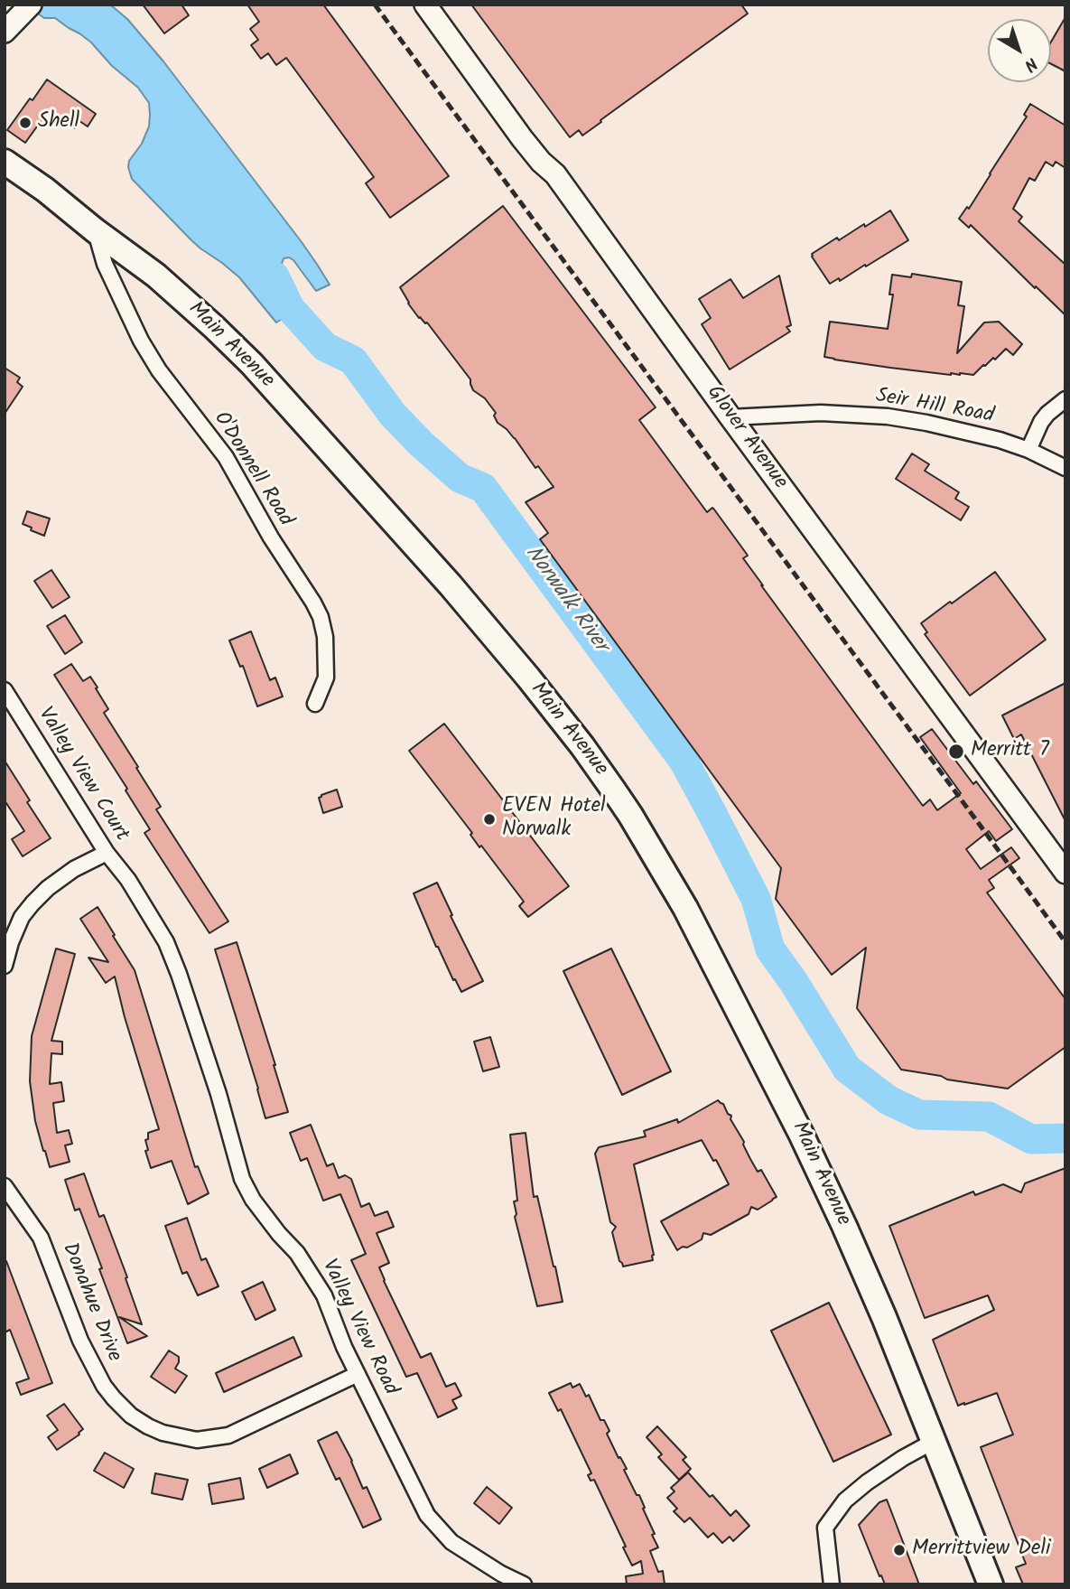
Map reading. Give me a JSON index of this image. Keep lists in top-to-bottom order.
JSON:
{
  "streets": {
    "main road": ["Main Avenue"],
    "street": [
      "Seir Hill Road",
      "Glover Avenue",
      "O'Donnell Road",
      "Valley View Court",
      "Donahue Drive",
      "Valley View Road"
    ]
  },
  "crossings": [
    ["Main Avenue", "O'Donnell Road"],
    ["Seir Hill Road", "Glover Avenue"],
    ["Valley View Court", "Valley View Road"],
    ["Donahue Drive", "Valley View Road"]
  ],
  "water": ["Norwalk River"],
  "places": [
    "Shell",
    "Merritt 7",
    "EVEN Hotel Norwalk",
    "Merrittview Deli"
  ],
  "north": "bottom right"
}
